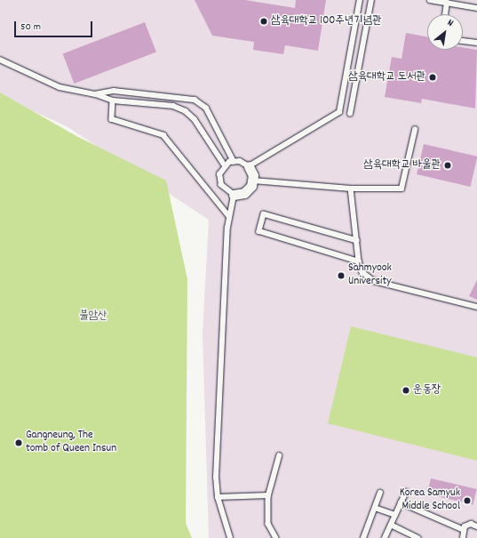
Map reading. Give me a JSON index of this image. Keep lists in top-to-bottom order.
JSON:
{
  "parks": ["불암산"],
  "places": [
    "삼육대학교 100주년기념관",
    "삼육대학교 도서관",
    "삼육대학교 바울관",
    "Sahmyook University",
    "운동장",
    "Gangneung, The tomb of Queen Insun",
    "Korea Samyuk Middle School"
  ],
  "scale_bar": "50 m",
  "north": "top right"
}
